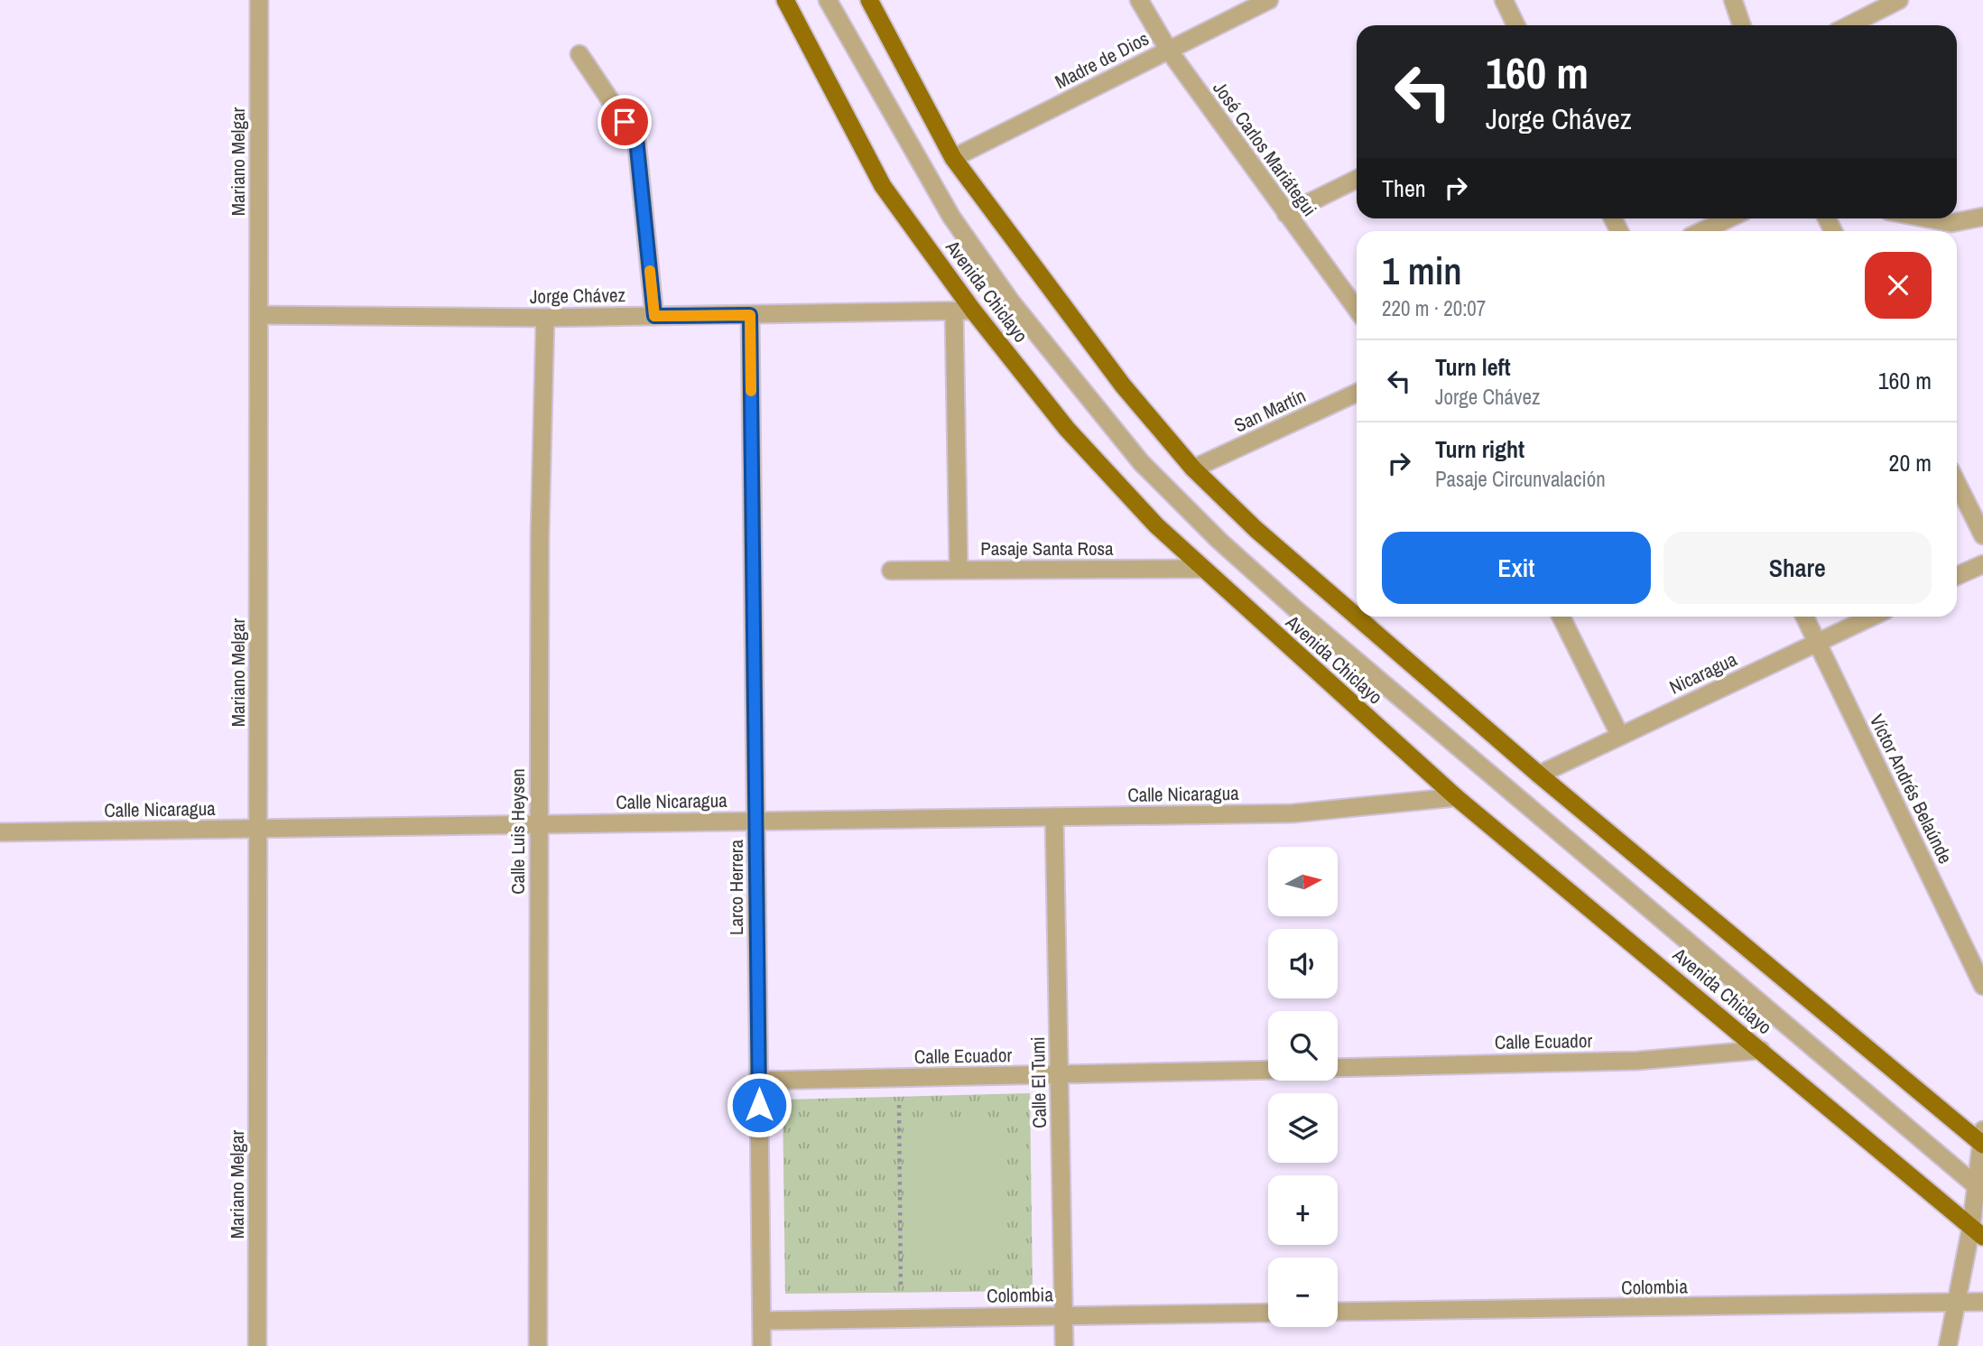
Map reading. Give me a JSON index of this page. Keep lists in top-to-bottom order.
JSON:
{
  "streets": {
    "main road": ["Avenida Chiclayo"],
    "street": [
      "Madre de Dios",
      "José Carlos Mariátegui",
      "Mariano Melgar",
      "Jorge Chávez",
      "San Martín",
      "Pasaje Santa Rosa",
      "Nicaragua",
      "Víctor Andrés Belaúnde",
      "Calle Nicaragua",
      "Calle Luis Heysen",
      "Larco Herrera",
      "Calle Ecuador",
      "Calle El Tumi",
      "Colombia"
    ]
  },
  "crossings": [
    ["Madre de Dios", "José Carlos Mariátegui"],
    ["Mariano Melgar", "Jorge Chávez"],
    ["Mariano Melgar", "Calle Nicaragua"],
    ["Avenida Chiclayo", "Jorge Chávez"],
    ["Avenida Chiclayo", "Pasaje Santa Rosa"],
    ["Avenida Chiclayo", "Calle Nicaragua"],
    ["Avenida Chiclayo", "Calle Ecuador"],
    ["Jorge Chávez", "Calle Luis Heysen"],
    ["Jorge Chávez", "Larco Herrera"],
    ["Nicaragua", "Víctor Andrés Belaúnde"],
    ["Calle Nicaragua", "Calle Luis Heysen"],
    ["Calle Nicaragua", "Larco Herrera"],
    ["Calle Nicaragua", "Calle El Tumi"],
    ["Larco Herrera", "Calle Ecuador"],
    ["Larco Herrera", "Colombia"],
    ["Calle Ecuador", "Calle El Tumi"],
    ["Calle El Tumi", "Colombia"]
  ],
  "north": "right",
  "page": {
    "turn": ["160 m", "Jorge Chávez"],
    "then": "Then",
    "heading": ["1 min", "220 m · 20:07"],
    "list": [
      {
        "name": "Turn left",
        "note": "Jorge Chávez",
        "value": "160 m"
      },
      {
        "name": "Turn right",
        "note": "Pasaje Circunvalación",
        "value": "20 m"
      }
    ],
    "buttons": ["Exit", "Share"],
    "map_buttons": ["+", "−"]
  }
}
